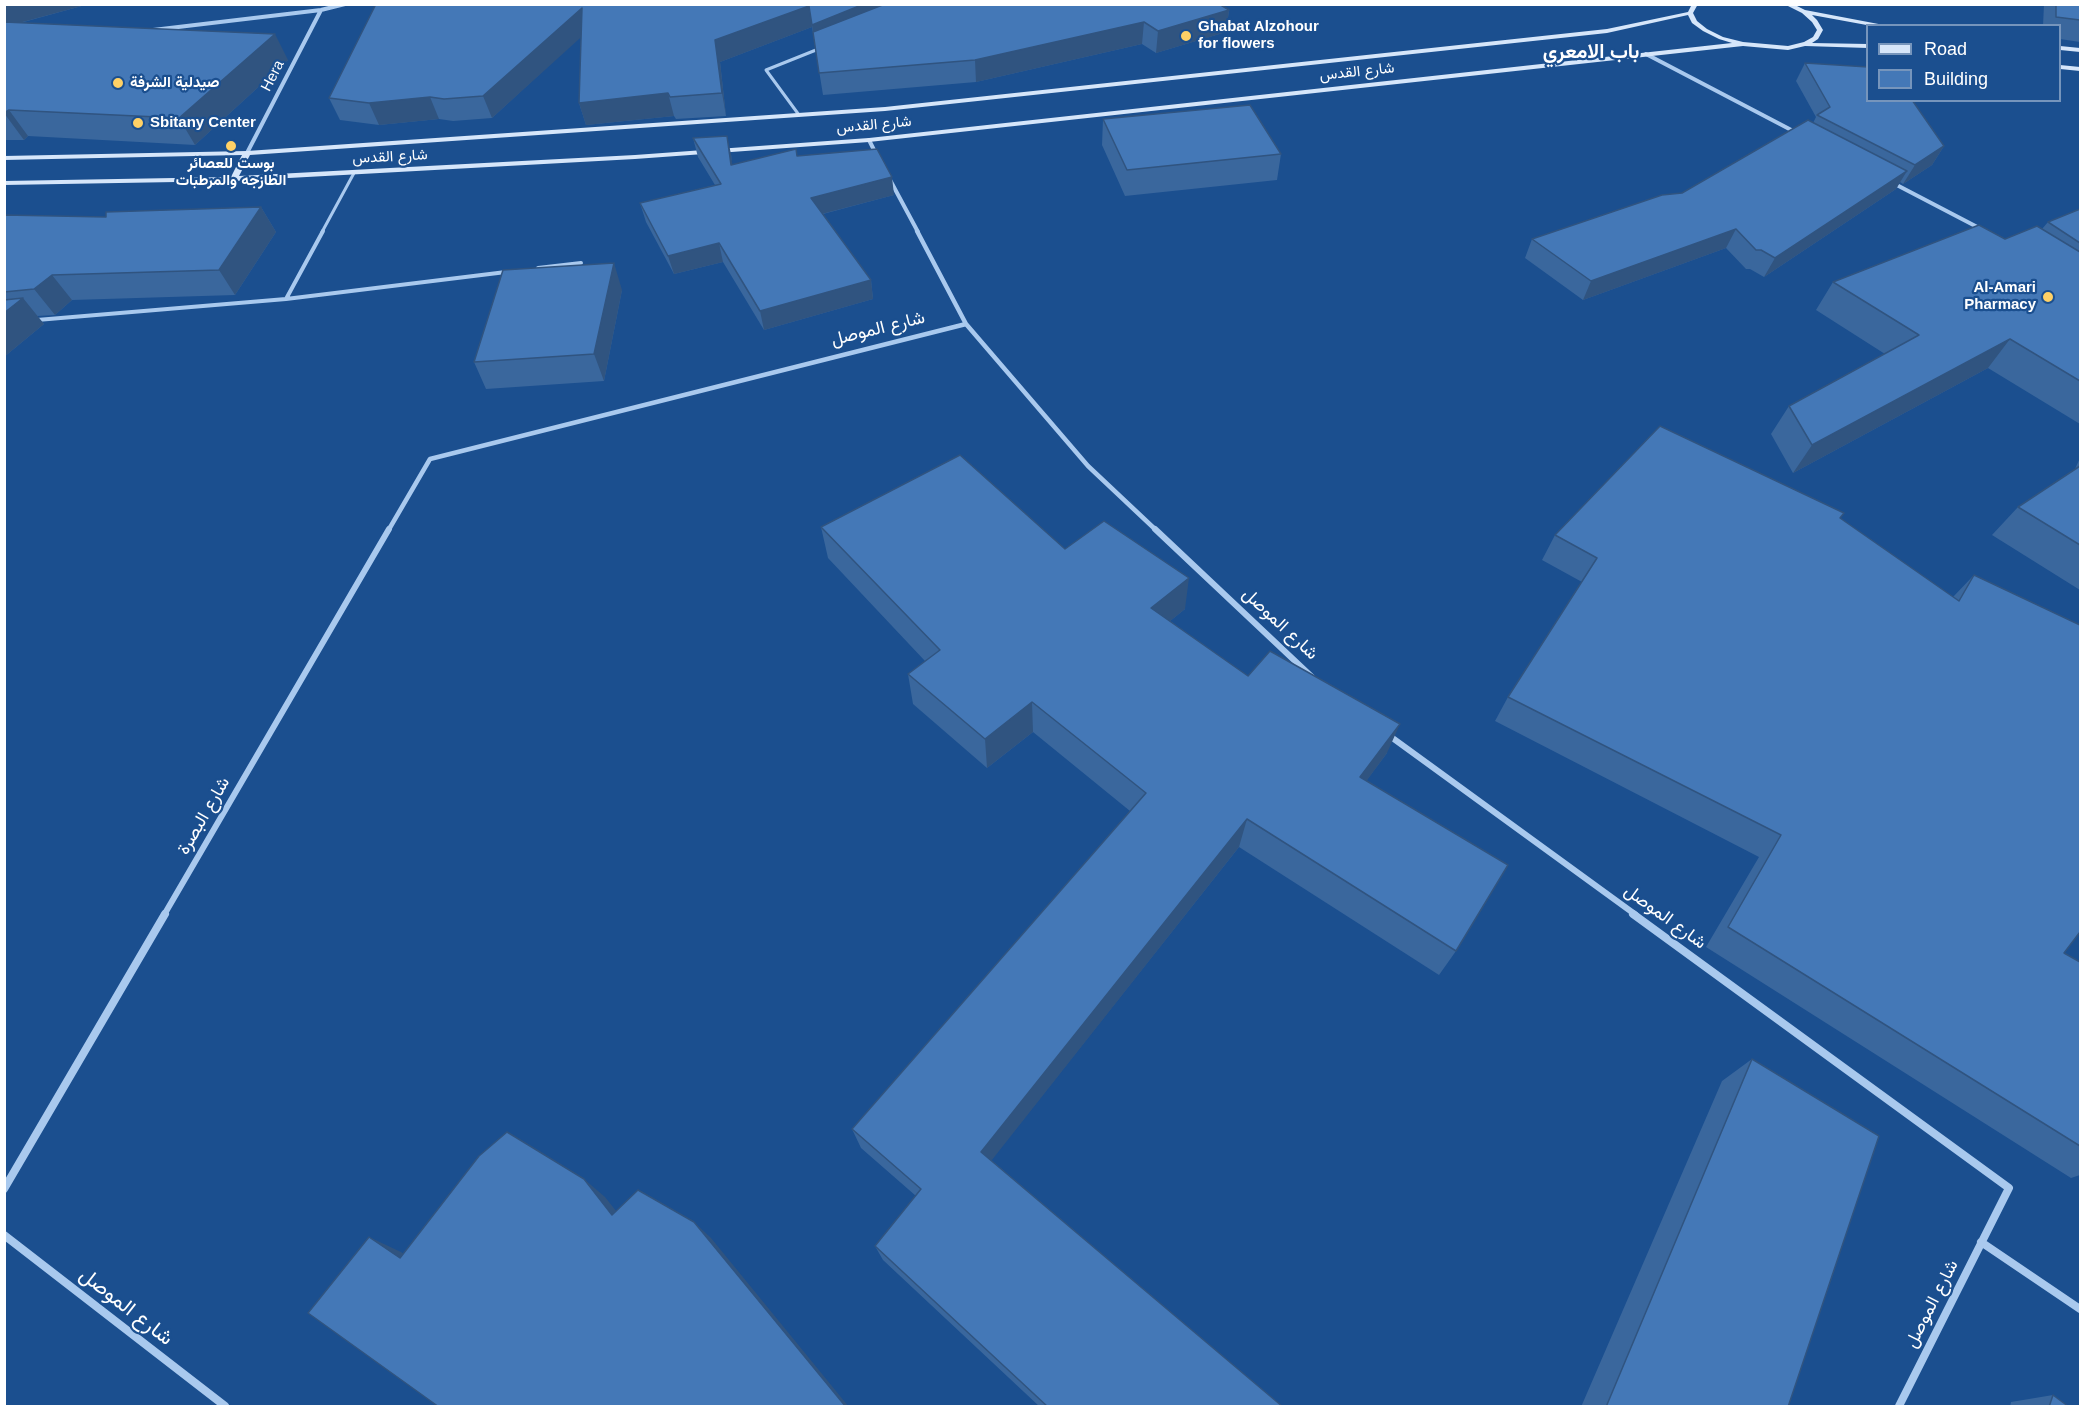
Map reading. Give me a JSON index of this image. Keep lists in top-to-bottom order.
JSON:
{
  "streets": {
    "main road": ["شارع القدس"],
    "street": ["Hera", "شارع الموصل", "شارع البصرة"]
  },
  "crossings": [
    ["شارع القدس", "Hera"],
    ["شارع الموصل", "شارع البصرة"]
  ],
  "districts": ["باب الامعري"],
  "places": [
    "Ghabat Alzohour for flowers",
    "صيدلية الشرفة",
    "Sbitany Center",
    "بوست للعصائر الطازجه والمرطبات",
    "Al-Amari Pharmacy"
  ],
  "legend": ["Road", "Building"]
}
